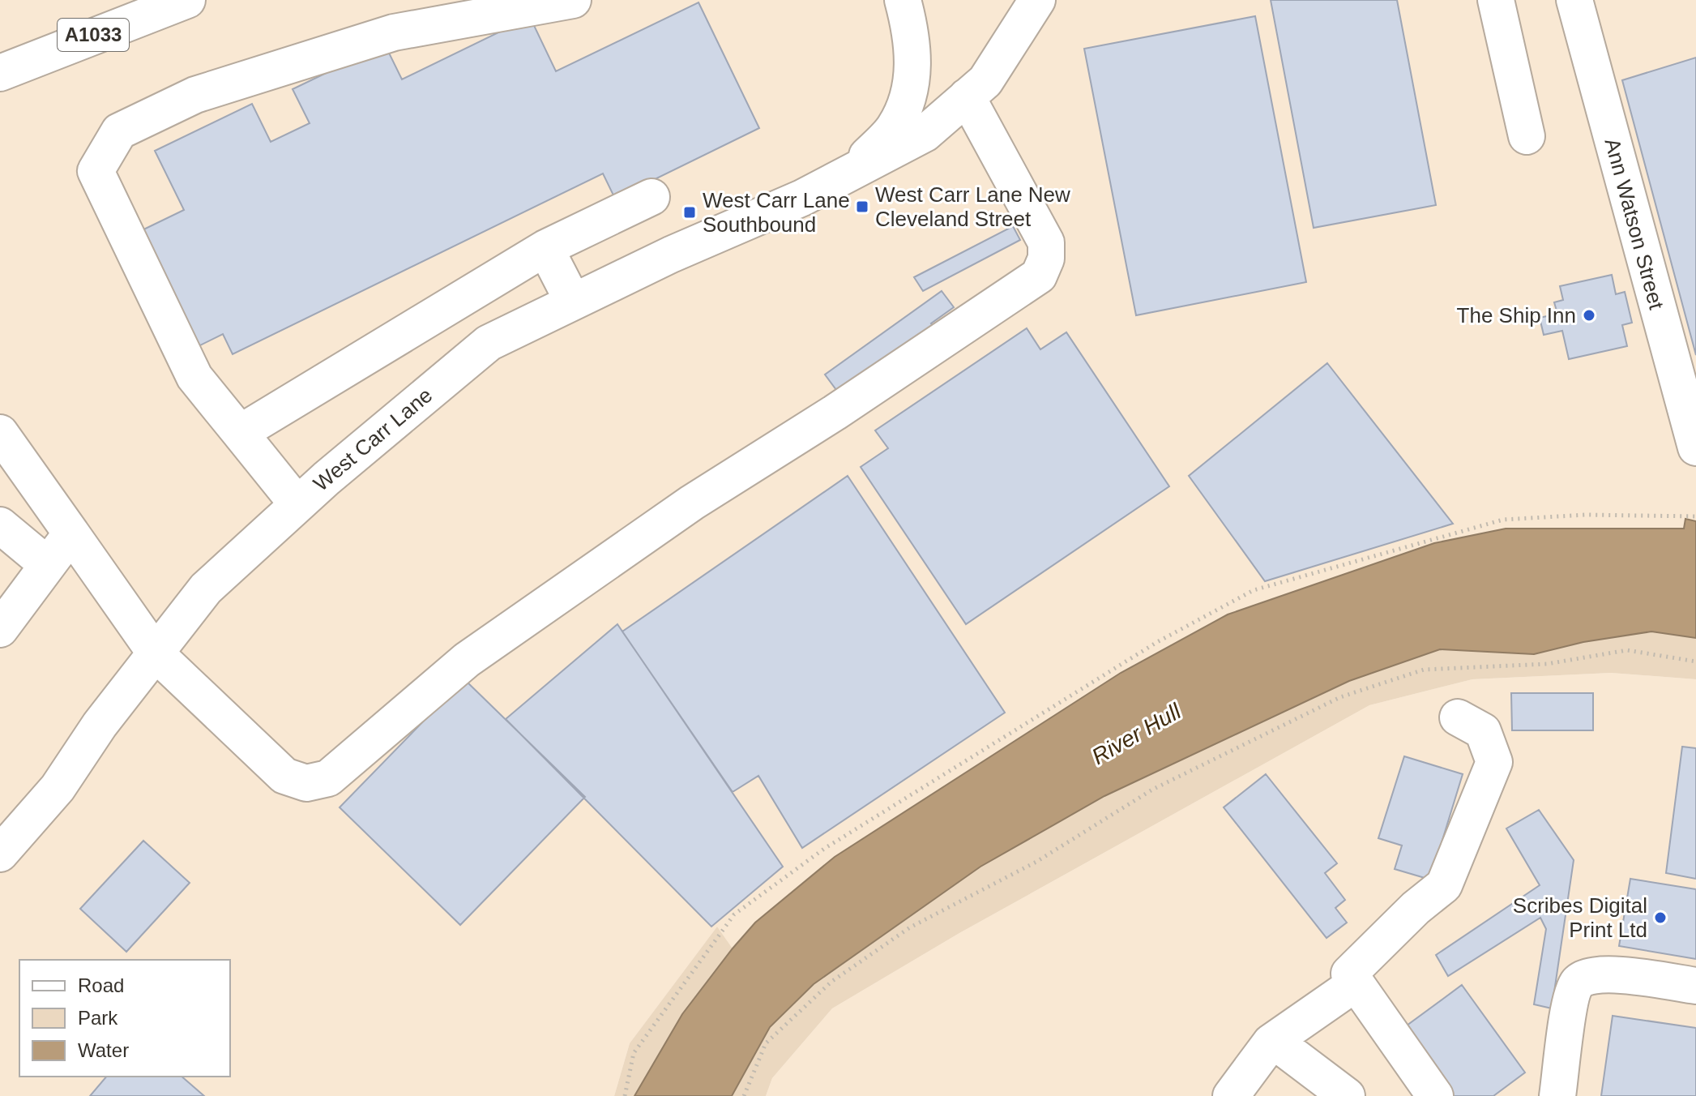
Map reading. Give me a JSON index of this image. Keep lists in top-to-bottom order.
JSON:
{
  "streets": {
    "main road": ["A1033", "Ann Watson Street", "West Carr Lane"]
  },
  "water": ["River Hull"],
  "places": {
    "transit": ["West Carr Lane New Cleveland Street", "West Carr Lane Southbound"],
    "other": ["The Ship Inn", "Scribes Digital Print Ltd"]
  },
  "legend": ["Road", "Park", "Water"]
}
